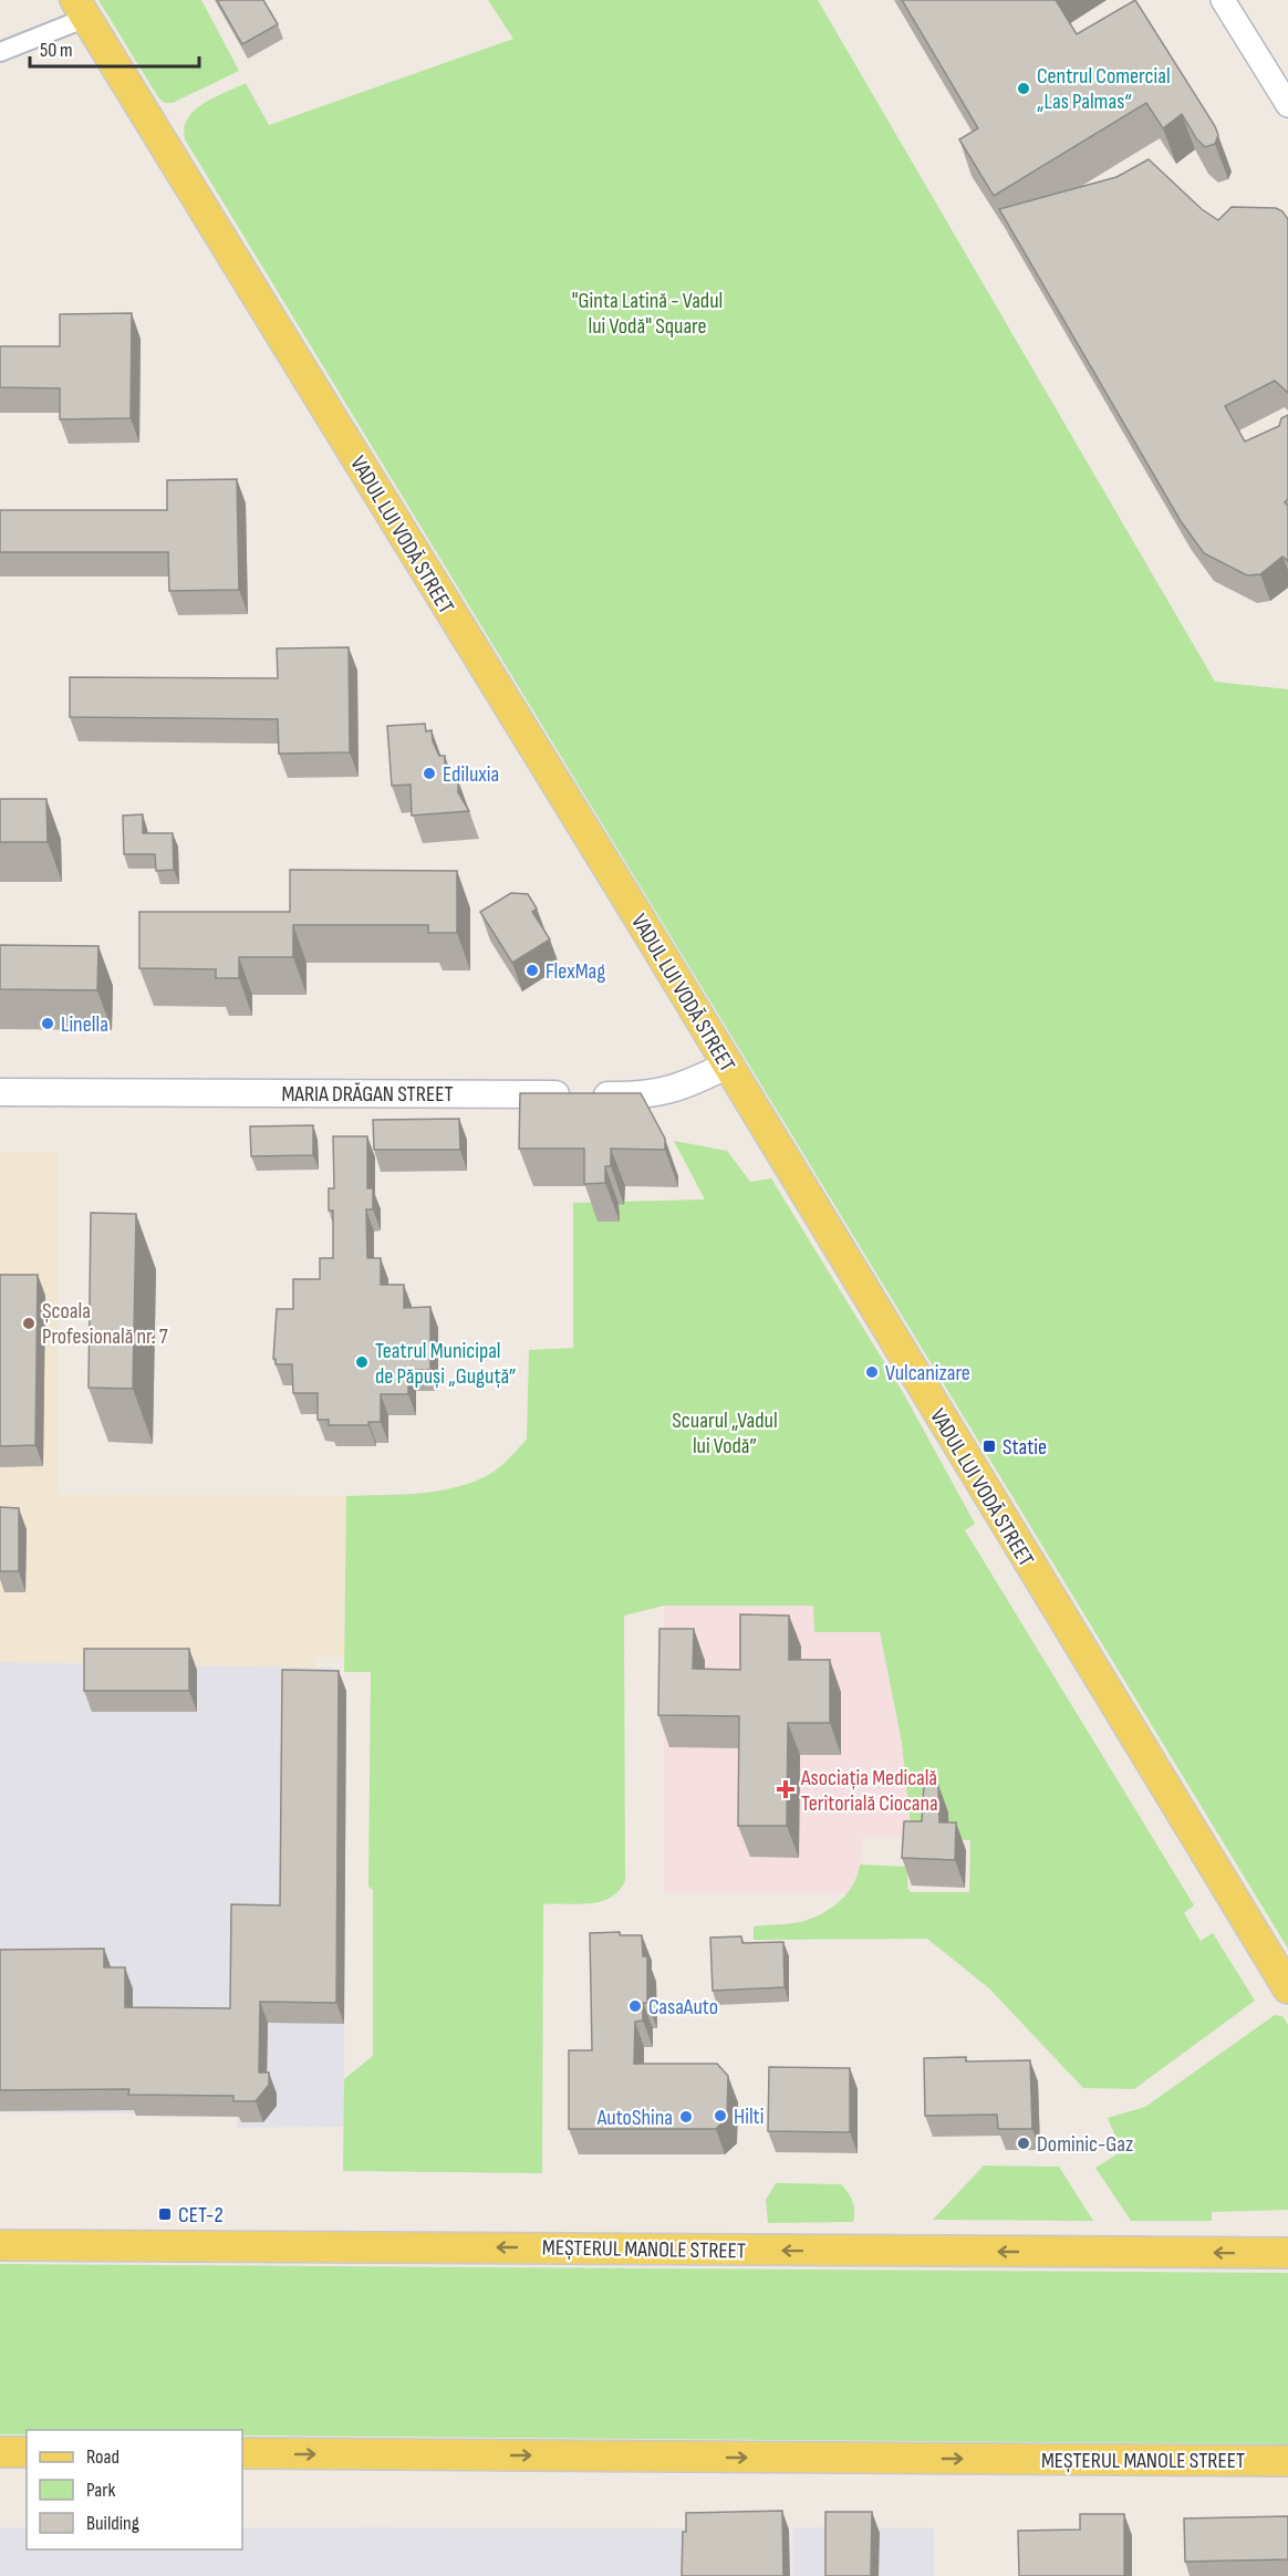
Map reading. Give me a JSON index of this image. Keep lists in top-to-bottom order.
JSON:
{
  "streets": {
    "main road": ["VADUL LUI VODĂ STREET", "MARIA DRĂGAN STREET", "MEȘTERUL MANOLE STREET"]
  },
  "crossings": [
    ["VADUL LUI VODĂ STREET", "MARIA DRĂGAN STREET"]
  ],
  "parks": ["\"Ginta Latină - Vadul lui Vodă\" Square", "Scuarul „Vadul lui Vodă”"],
  "places": {
    "other": [
      "Centrul Comercial „Las Palmas“",
      "Ediluxia",
      "FlexMag",
      "Linella",
      "Școala Profesională nr. 7",
      "Teatrul Municipal de Păpuși „Guguță”",
      "Vulcanizare",
      "CasaAuto",
      "Hilti",
      "AutoShina",
      "Dominic-Gaz"
    ],
    "transit": ["Statie", "CET-2"],
    "health": ["Asociația Medicală Teritorială Ciocana"]
  },
  "legend": ["Road", "Park", "Building"],
  "scale_bar": "50 m"
}
